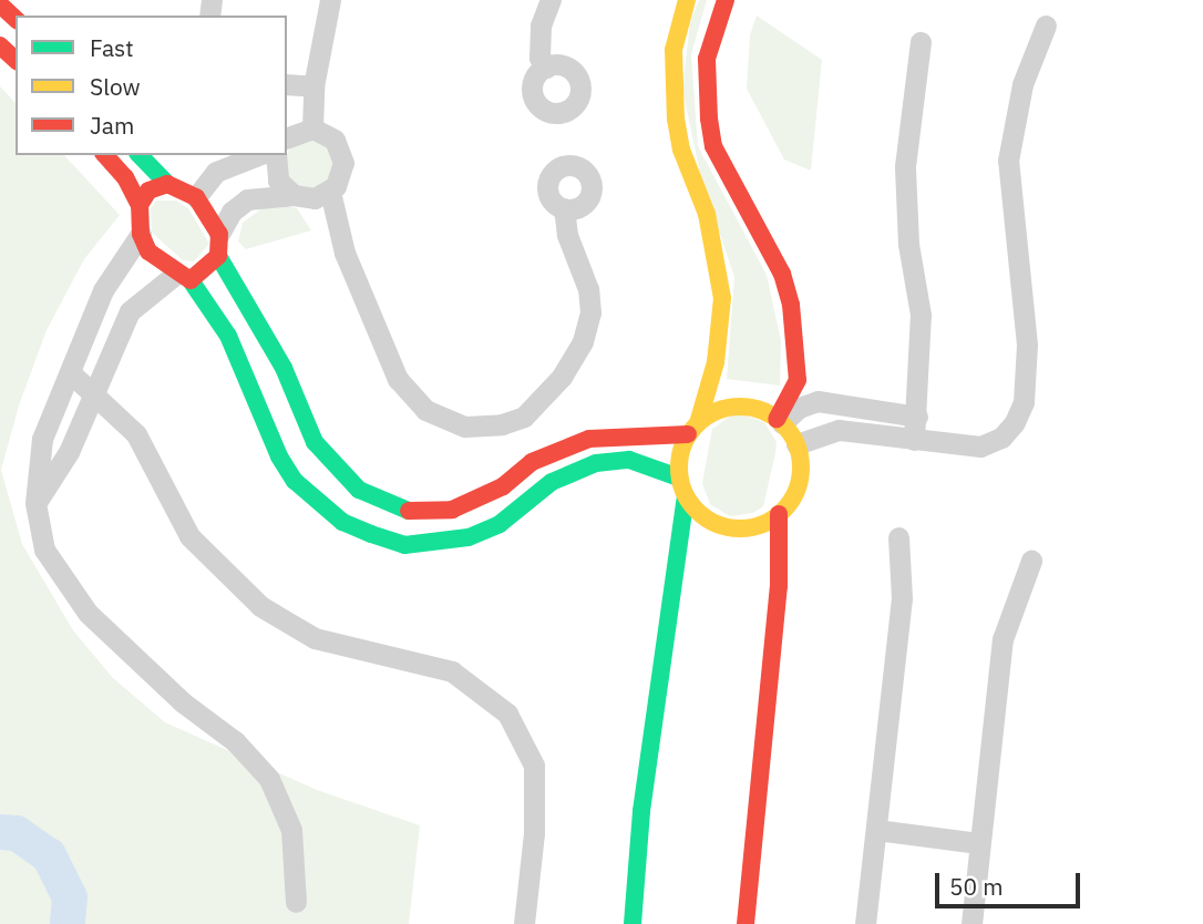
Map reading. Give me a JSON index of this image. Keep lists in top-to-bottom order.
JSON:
{
  "legend": ["Fast", "Slow", "Jam"],
  "scale_bar": "50 m"
}
